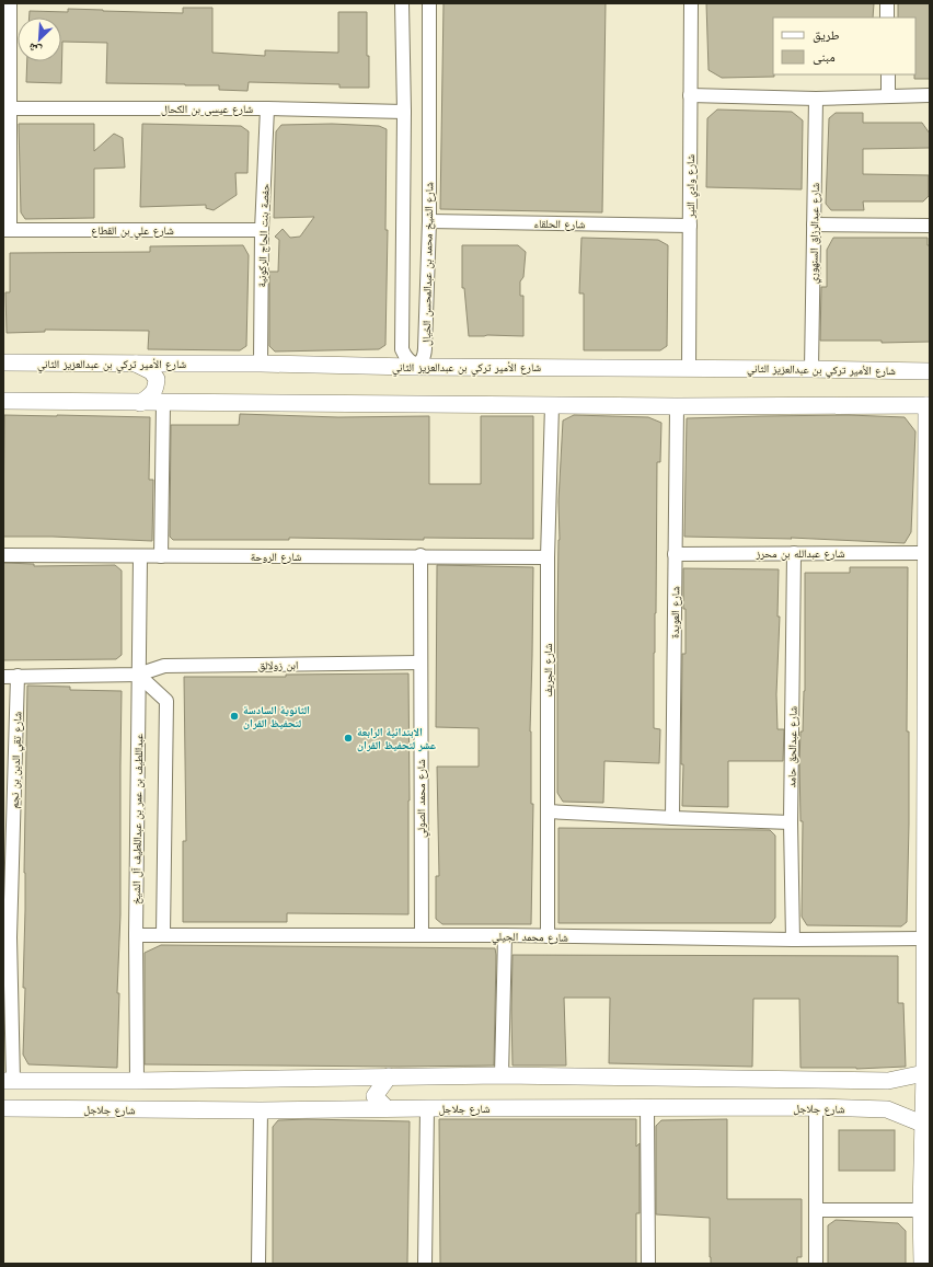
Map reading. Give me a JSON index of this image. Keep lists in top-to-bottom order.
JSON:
{
  "streets": {
    "street": [
      "شارع عيسى بن الكحال",
      "شارع وادي النير",
      "شارع الحلقاء",
      "شارع علي بن القطاع",
      "شارع عبدالرزاق السنهوري",
      "حفصة بنت الحاج الركونية",
      "شارع الشيخ محمد بن عبدالمحسن الخيال",
      "شارع الأمير تركي بن عبدالعزيز الثاني",
      "شارع عبدالله بن محرز",
      "شارع الروحة",
      "شارع العويدة",
      "ابن زولالق",
      "شارع الجريف",
      "شارع عبدالحق حامد",
      "شارع تقي الدين بن نجم",
      "شارع محمد الصولي",
      "عبداللطيف بن عمر بن عبداللطيف آل الشيخ",
      "شارع محمد الجيلي",
      "شارع جلاجل"
    ]
  },
  "crossings": [
    ["شارع عيسى بن الكحال", "حفصة بنت الحاج الركونية"],
    ["شارع عيسى بن الكحال", "شارع الشيخ محمد بن عبدالمحسن الخيال"],
    ["شارع وادي النير", "شارع الحلقاء"],
    ["شارع وادي النير", "شارع الأمير تركي بن عبدالعزيز الثاني"],
    ["شارع الحلقاء", "شارع الشيخ محمد بن عبدالمحسن الخيال"],
    ["شارع علي بن القطاع", "حفصة بنت الحاج الركونية"],
    ["شارع عبدالرزاق السنهوري", "شارع الأمير تركي بن عبدالعزيز الثاني"],
    ["حفصة بنت الحاج الركونية", "شارع الأمير تركي بن عبدالعزيز الثاني"],
    ["شارع عبدالله بن محرز", "شارع العويدة"],
    ["شارع عبدالله بن محرز", "شارع عبدالحق حامد"],
    ["شارع الروحة", "شارع الجريف"],
    ["شارع الروحة", "شارع محمد الصولي"],
    ["شارع الروحة", "عبداللطيف بن عمر بن عبداللطيف آل الشيخ"],
    ["ابن زولالق", "شارع تقي الدين بن نجم"],
    ["ابن زولالق", "شارع محمد الصولي"],
    ["ابن زولالق", "عبداللطيف بن عمر بن عبداللطيف آل الشيخ"],
    ["شارع الجريف", "شارع محمد الجيلي"],
    ["شارع عبدالحق حامد", "شارع محمد الجيلي"],
    ["شارع محمد الصولي", "شارع محمد الجيلي"],
    ["عبداللطيف بن عمر بن عبداللطيف آل الشيخ", "شارع محمد الجيلي"]
  ],
  "places": ["الثانوية السادسة لتحفيظ القران", "الابتدائية الرابعة عشر لتحفيظ القران"],
  "legend": ["طريق", "مبنى"],
  "north": "bottom left"
}
